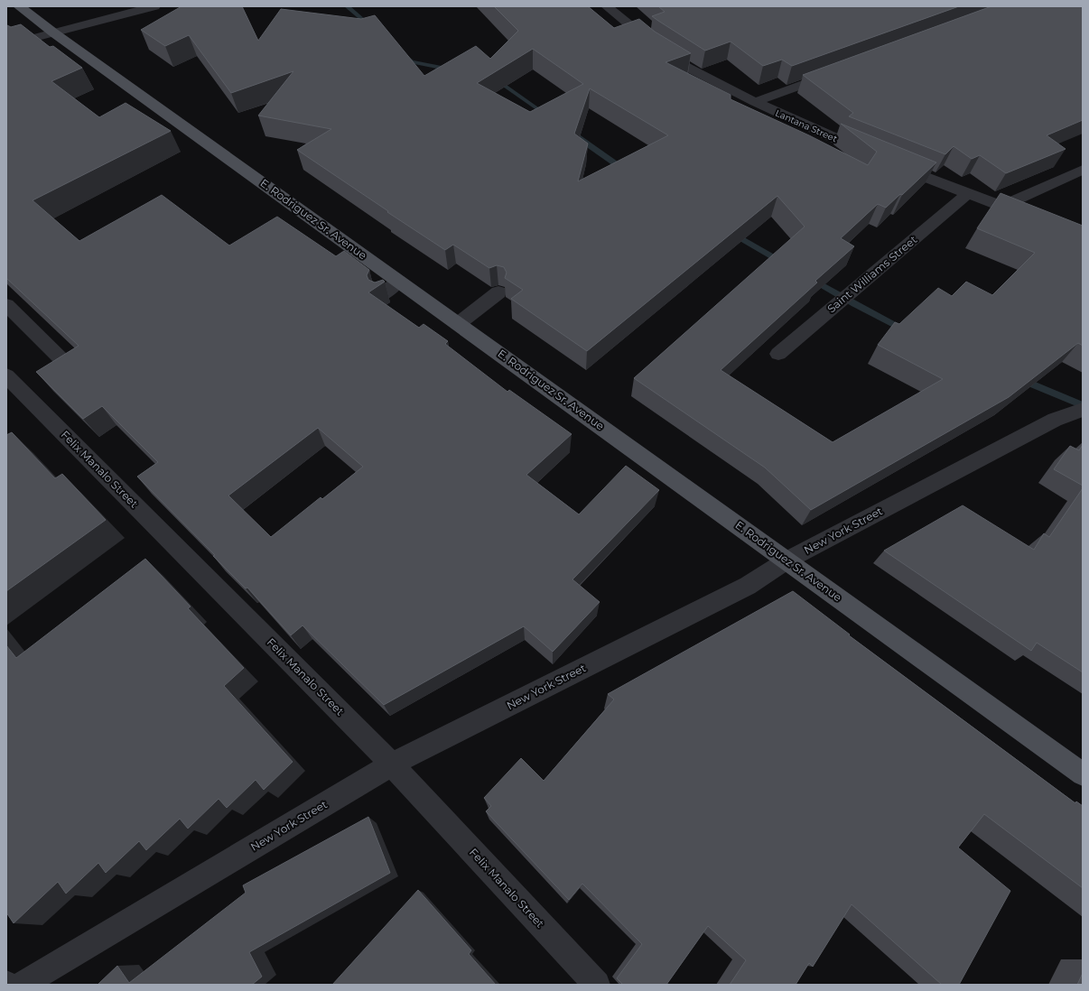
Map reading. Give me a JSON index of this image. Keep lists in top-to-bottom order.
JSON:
{
  "streets": {
    "main road": ["E. Rodriguez Sr. Avenue"],
    "street": [
      "Lantana Street",
      "Saint Williams Street",
      "Felix Manalo Street",
      "New York Street"
    ]
  },
  "crossings": [
    ["E. Rodriguez Sr. Avenue", "New York Street"],
    ["Felix Manalo Street", "New York Street"]
  ]
}
